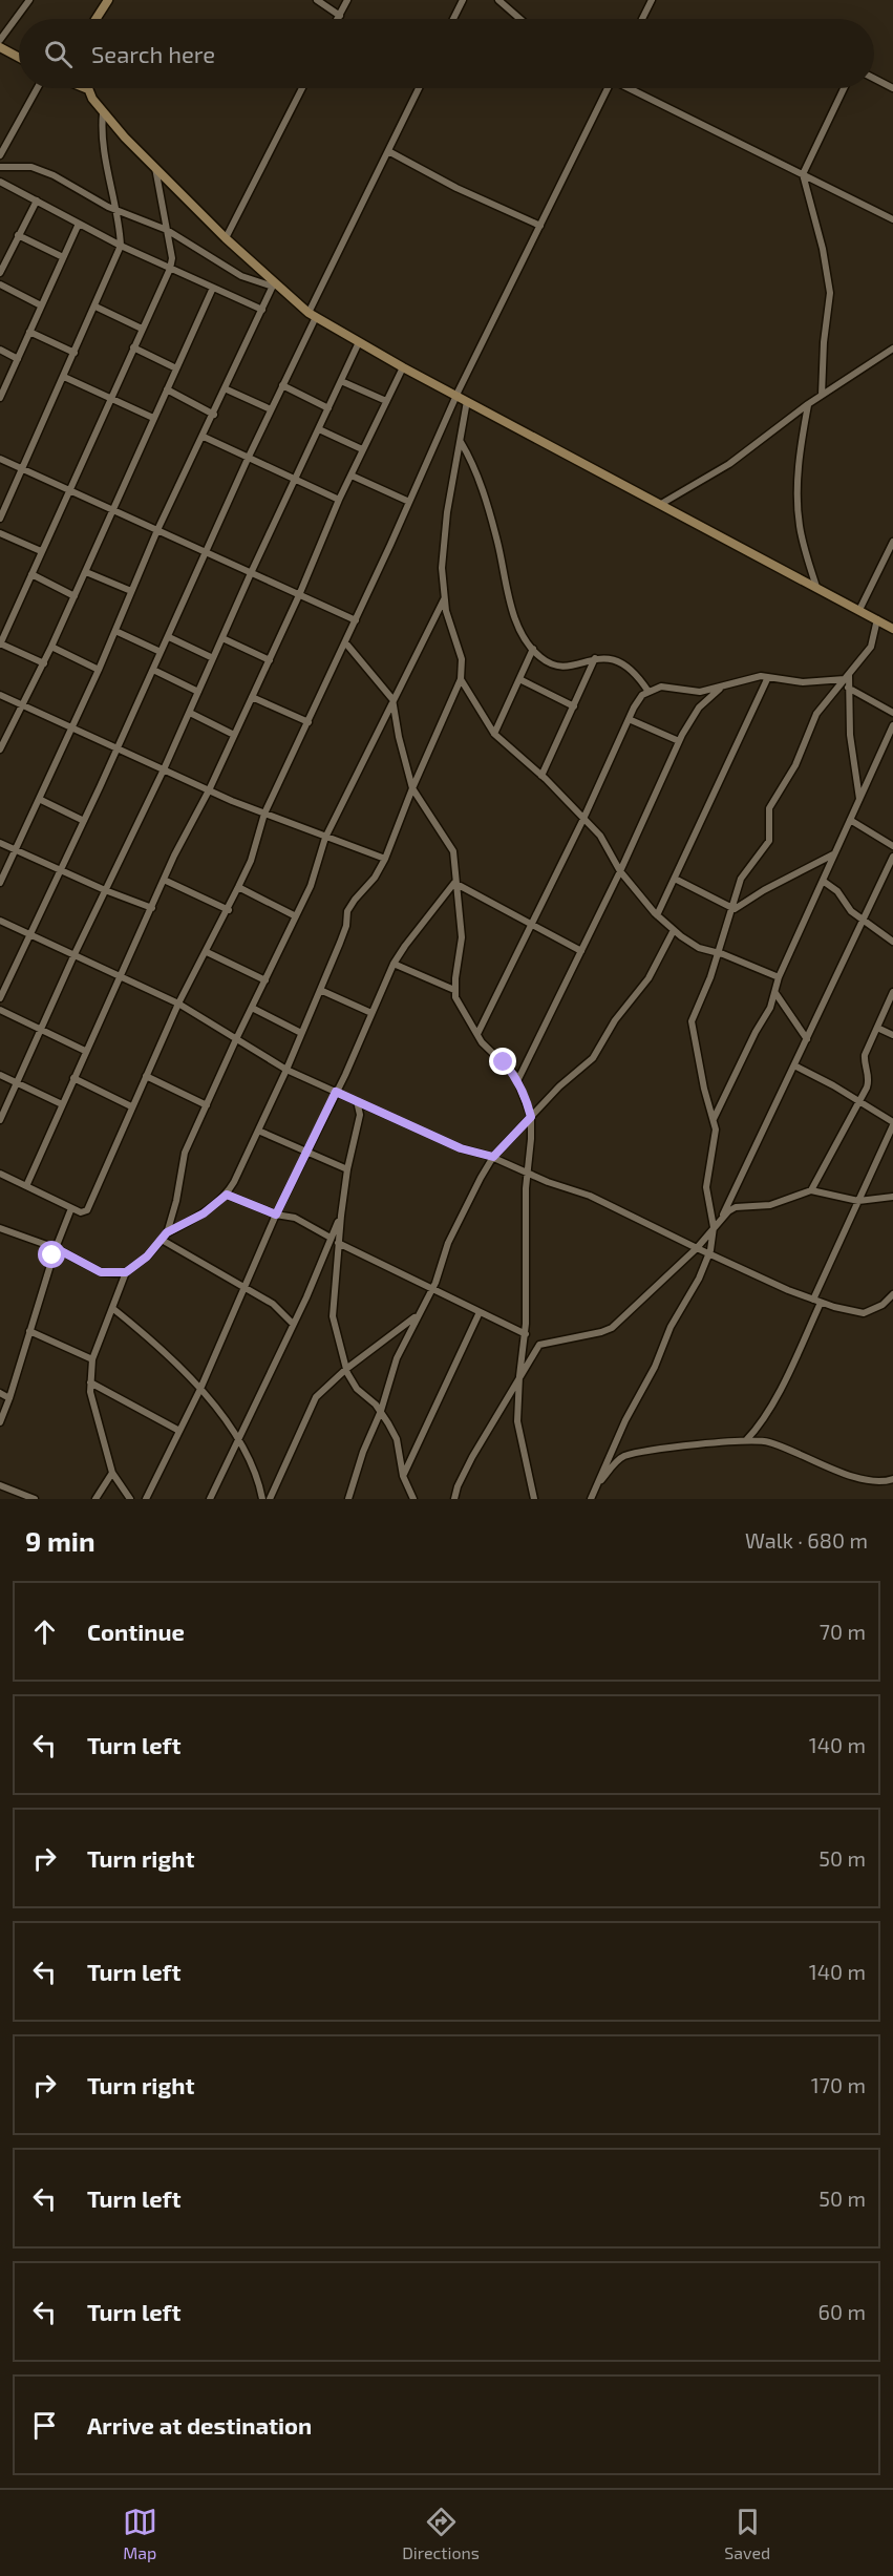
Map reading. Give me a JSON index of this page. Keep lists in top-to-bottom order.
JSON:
{
  "page": {
    "search": "Search here",
    "heading": ["9 min", "Walk · 680 m"],
    "list": [
      ["Continue", "70 m"],
      ["Turn left", "140 m"],
      ["Turn right", "50 m"],
      ["Turn left", "140 m"],
      ["Turn right", "170 m"],
      ["Turn left", "50 m"],
      ["Turn left", "60 m"],
      "Arrive at destination"
    ],
    "nav": ["Map", "Directions", "Saved"]
  }
}
